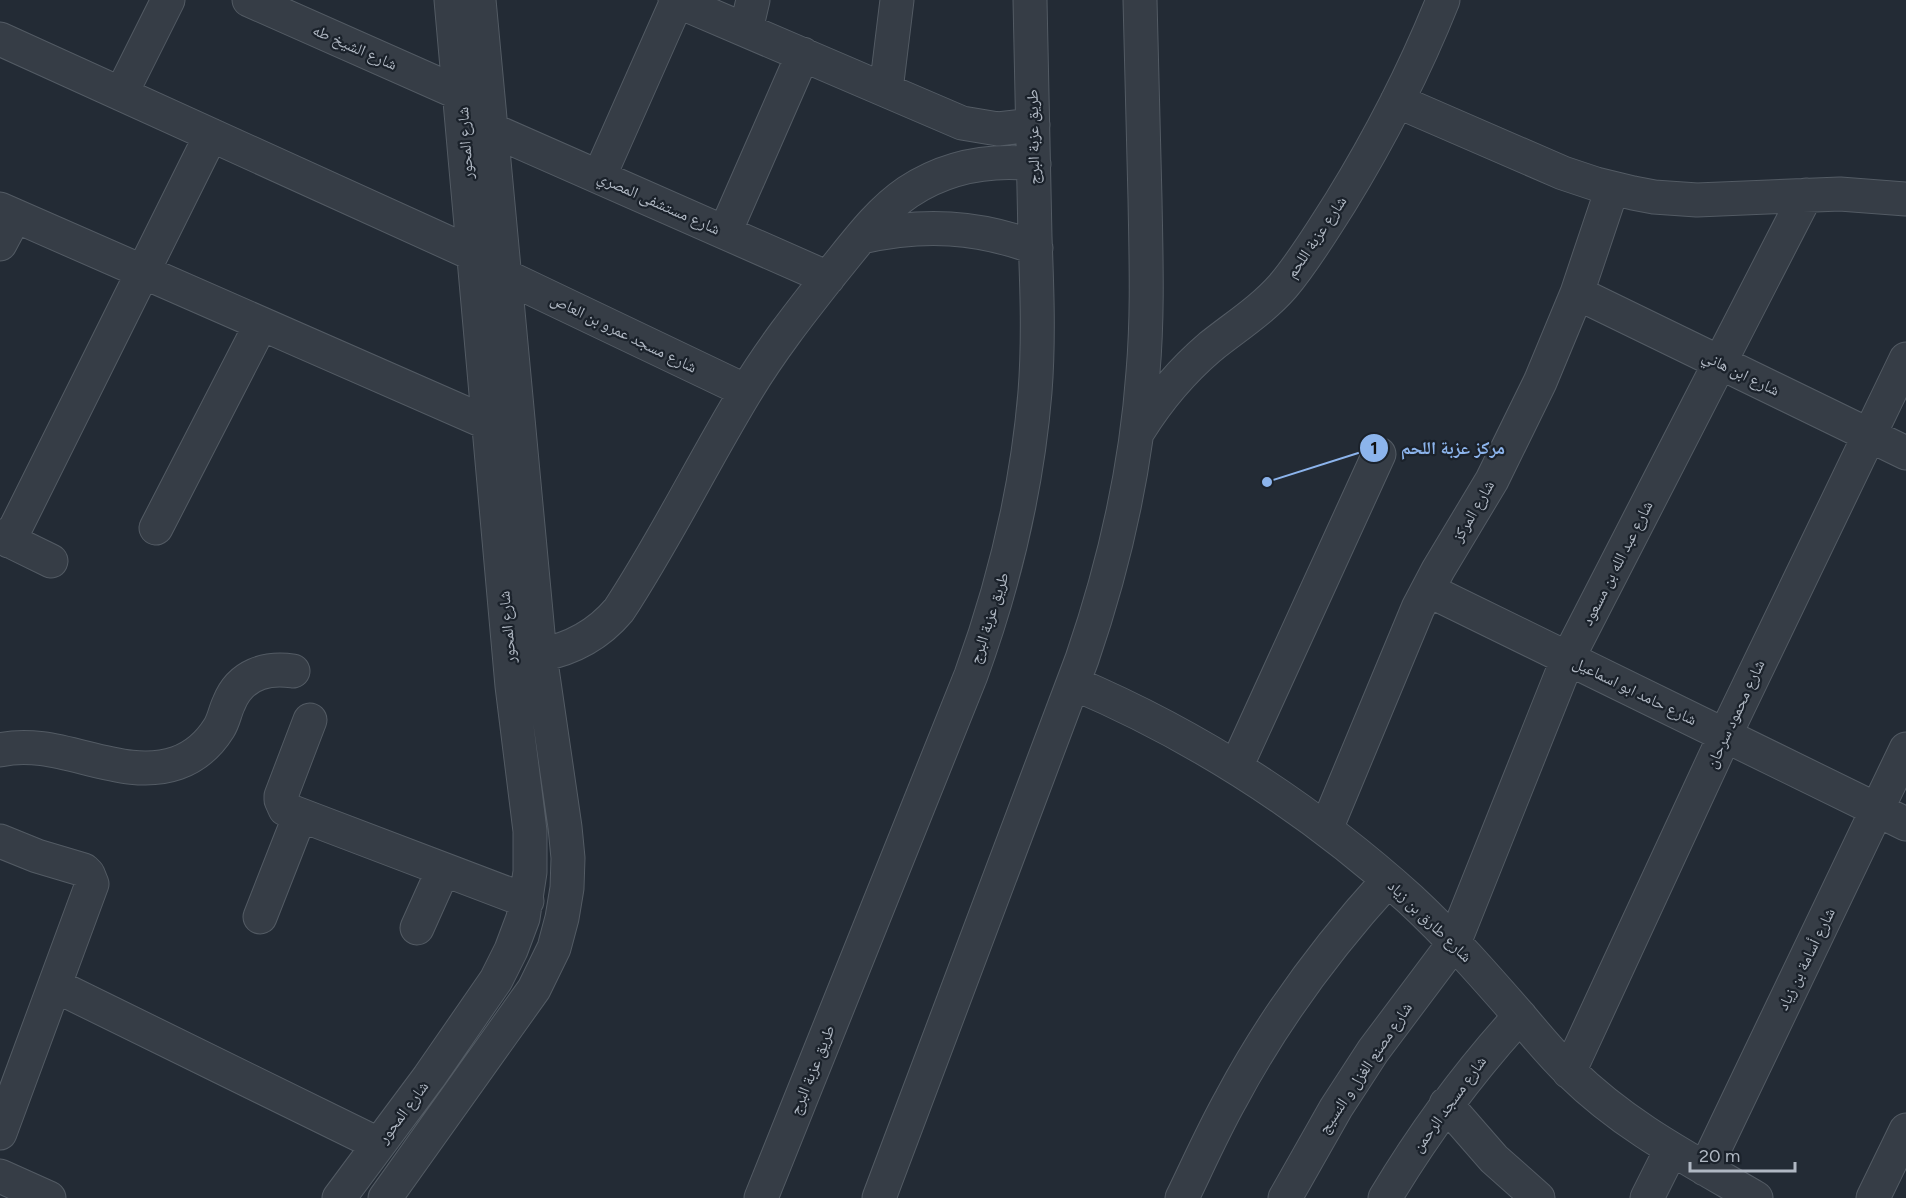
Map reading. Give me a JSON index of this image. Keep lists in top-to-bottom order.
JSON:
{
  "streets": {
    "street": [
      "شارع الشيخ طه",
      "طريق عزبة البرج",
      "شارع المحور",
      "شارع مستشفى المصري",
      "شارع عزبة اللحم",
      "شارع مسجد عمرو بن العاص",
      "شارع ابن هاني",
      "شارع المركز",
      "شارع عبد الله بن مسعود",
      "شارع حامد ابو اسماعيل",
      "شارع محمود سرحان",
      "شارع طارق بن زياد",
      "شارع أسامة بن زياد",
      "شارع مصنع الغزل و النسيج",
      "شارع مسجد الرحمن"
    ]
  },
  "crossings": [
    ["شارع الشيخ طه", "شارع المحور"],
    ["شارع المحور", "شارع مستشفى المصري"],
    ["شارع المحور", "شارع مسجد عمرو بن العاص"],
    ["شارع ابن هاني", "شارع المركز"],
    ["شارع ابن هاني", "شارع عبد الله بن مسعود"],
    ["شارع ابن هاني", "شارع محمود سرحان"],
    ["شارع المركز", "شارع حامد ابو اسماعيل"],
    ["شارع المركز", "شارع طارق بن زياد"],
    ["شارع عبد الله بن مسعود", "شارع حامد ابو اسماعيل"],
    ["شارع عبد الله بن مسعود", "شارع طارق بن زياد"],
    ["شارع عبد الله بن مسعود", "شارع مصنع الغزل و النسيج"],
    ["شارع حامد ابو اسماعيل", "شارع محمود سرحان"],
    ["شارع حامد ابو اسماعيل", "شارع أسامة بن زياد"],
    ["شارع محمود سرحان", "شارع طارق بن زياد"],
    ["شارع طارق بن زياد", "شارع أسامة بن زياد"],
    ["شارع طارق بن زياد", "شارع مصنع الغزل و النسيج"],
    ["شارع طارق بن زياد", "شارع مسجد الرحمن"]
  ],
  "places": ["مركز عزبة اللحم"],
  "scale_bar": "20 m"
}
